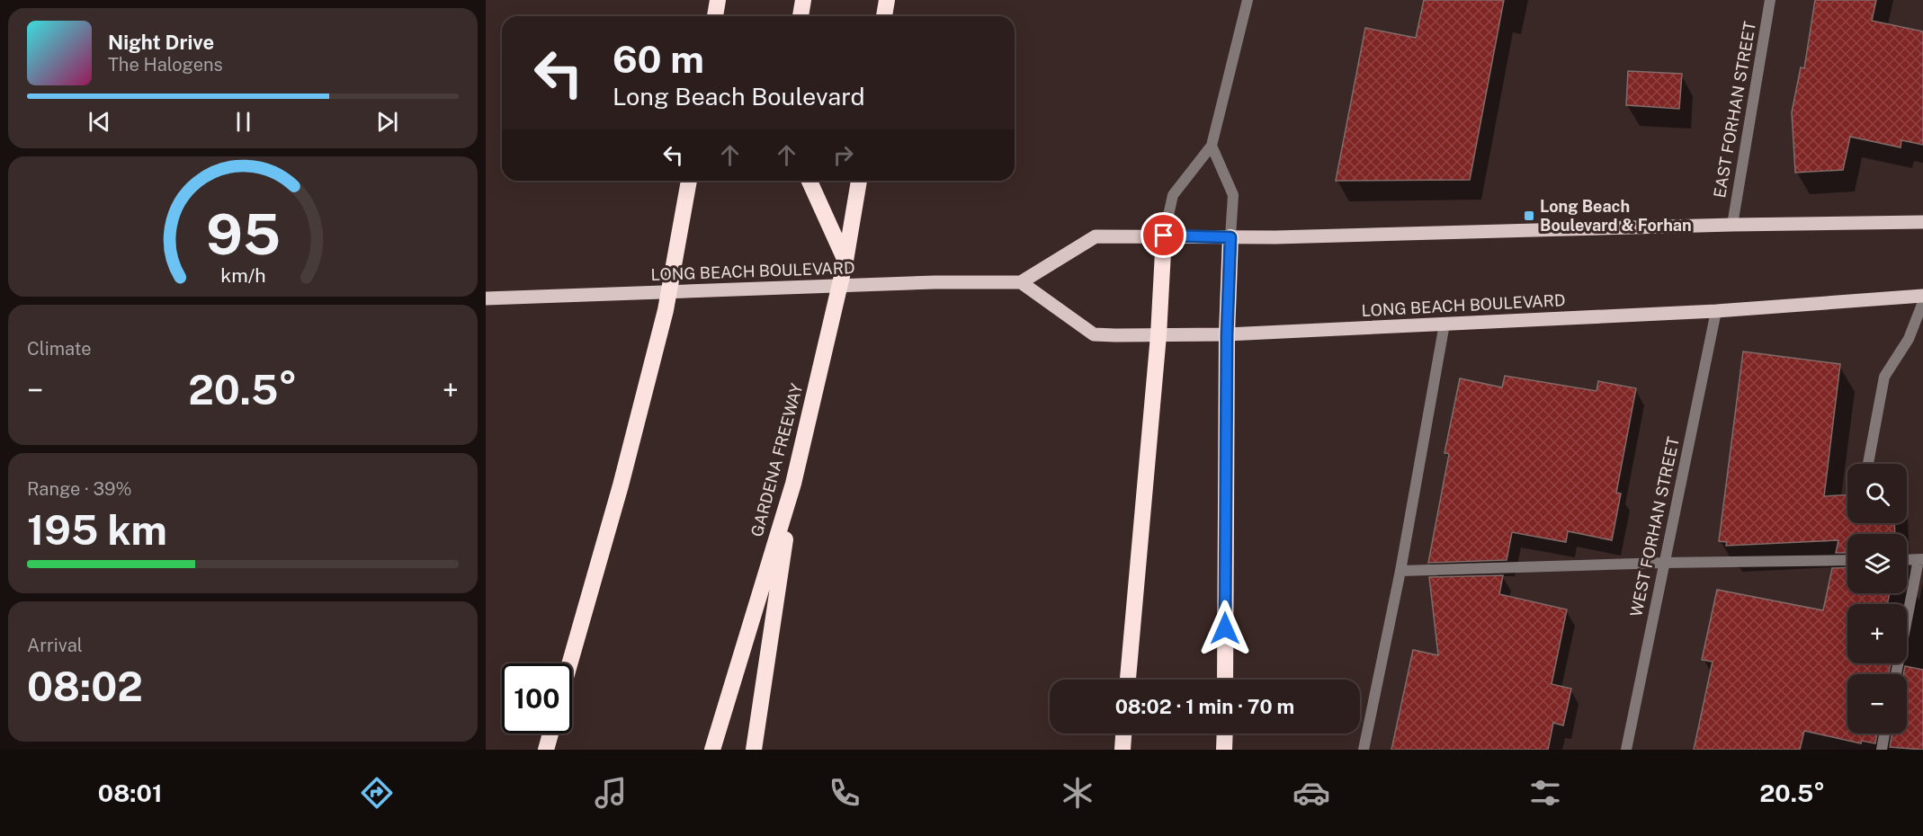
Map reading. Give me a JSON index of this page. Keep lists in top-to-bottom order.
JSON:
{
  "streets": {
    "highway": ["GARDENA FREEWAY"],
    "main road": ["LONG BEACH BOULEVARD"],
    "street": ["EAST FORHAN STREET", "WEST FORHAN STREET"]
  },
  "crossings": [
    ["LONG BEACH BOULEVARD", "WEST FORHAN STREET"]
  ],
  "places": {
    "transit": ["Long Beach Boulevard & Forhan"]
  },
  "page": {
    "turn": ["60 m", "Long Beach Boulevard"],
    "song": ["Night Drive", "The Halogens"],
    "tile": [
      "Climate",
      ["Range · 39%", "195 km"],
      ["Arrival", "08:02"]
    ],
    "heat": ["−", "20.5°", "+"],
    "map_buttons": ["+", "−"],
    "limit": "100",
    "trip": "08:02 · 1 min · 70 m",
    "tabs": ["08:01", "20.5°"],
    "gauge": ["95", "km/h"]
  }
}
